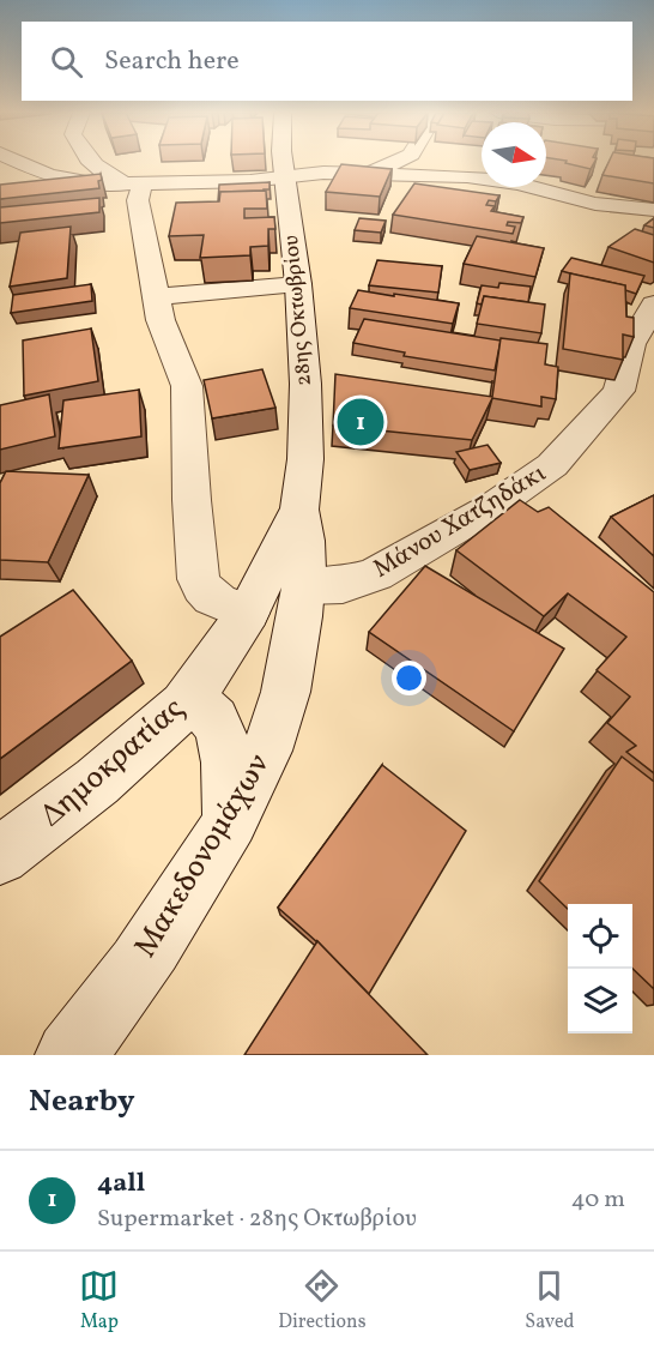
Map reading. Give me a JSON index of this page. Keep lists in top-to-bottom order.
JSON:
{
  "streets": {
    "street": [
      "28ης Οκτωβρίου",
      "Μάνου Χατζηδάκι",
      "Δημοκρατίας",
      "Μακεδονομάχων"
    ]
  },
  "crossings": [
    ["28ης Οκτωβρίου", "Δημοκρατίας"],
    ["28ης Οκτωβρίου", "Μακεδονομάχων"],
    ["Μάνου Χατζηδάκι", "Μακεδονομάχων"],
    ["Δημοκρατίας", "Μακεδονομάχων"]
  ],
  "north": "right",
  "page": {
    "search": "Search here",
    "pins": "1",
    "heading": "Nearby",
    "list": [
      {
        "mark": "1",
        "name": "4all",
        "note": "Supermarket · 28ης Οκτωβρίου",
        "value": "40 m"
      }
    ],
    "nav": ["Map", "Directions", "Saved"]
  }
}
